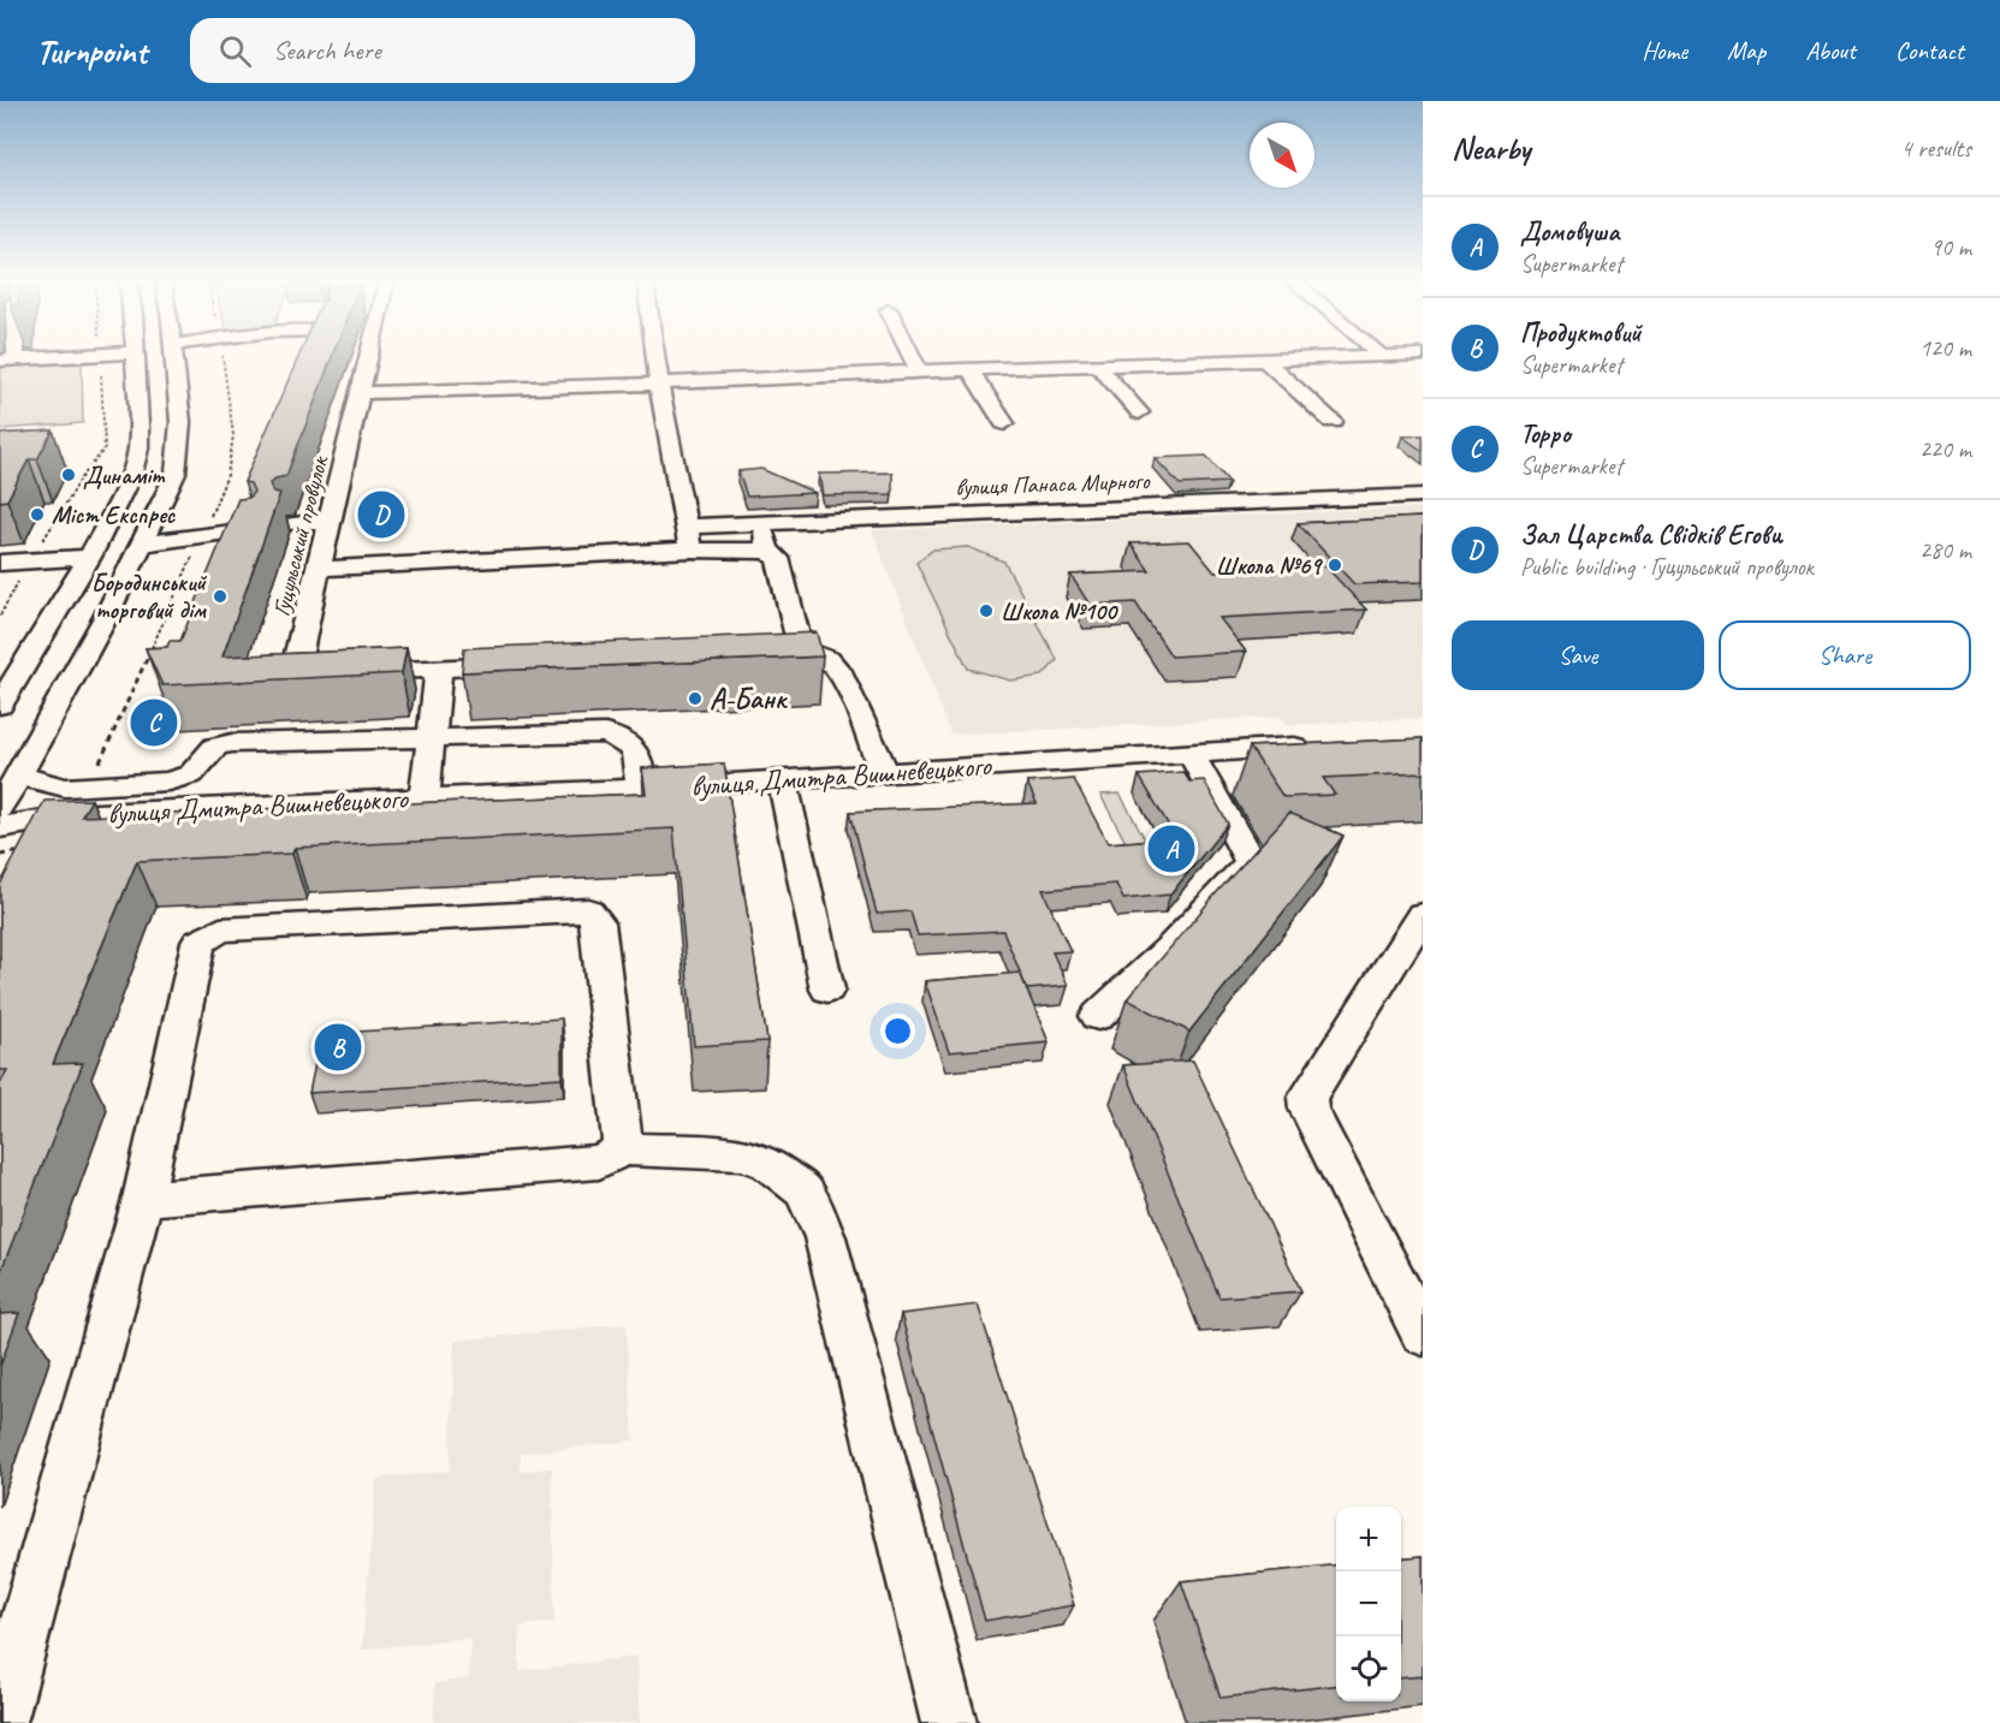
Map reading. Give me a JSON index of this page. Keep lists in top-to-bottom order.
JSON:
{
  "streets": {
    "street": ["вулиця Панаса Мирного", "Гуцульський провулок", "вулиця Дмитра Вишневецького"]
  },
  "places": [
    "Динаміт",
    "Міст Експрес",
    "Школа №69",
    "Бородинський торговий дім",
    "Школа №100",
    "А-Банк"
  ],
  "north": "bottom right",
  "page": {
    "header": "Turnpoint",
    "search": "Search here",
    "nav": [
      "Home",
      "Map",
      "About",
      "Contact"
    ],
    "heading": ["Nearby", "4 results"],
    "list": [
      {
        "mark": "A",
        "name": "Домовуша",
        "note": "Supermarket",
        "value": "90 m"
      },
      {
        "mark": "B",
        "name": "Продуктовий",
        "note": "Supermarket",
        "value": "120 m"
      },
      {
        "mark": "C",
        "name": "Торро",
        "note": "Supermarket",
        "value": "220 m"
      },
      {
        "mark": "D",
        "name": "Зал Царства Свiдкiв Егови",
        "note": "Public building · Гуцульський провулок",
        "value": "280 m"
      }
    ],
    "pins": [
      "D",
      "C",
      "A",
      "B"
    ],
    "buttons": ["Save", "Share"],
    "map_buttons": ["+", "−"]
  }
}
